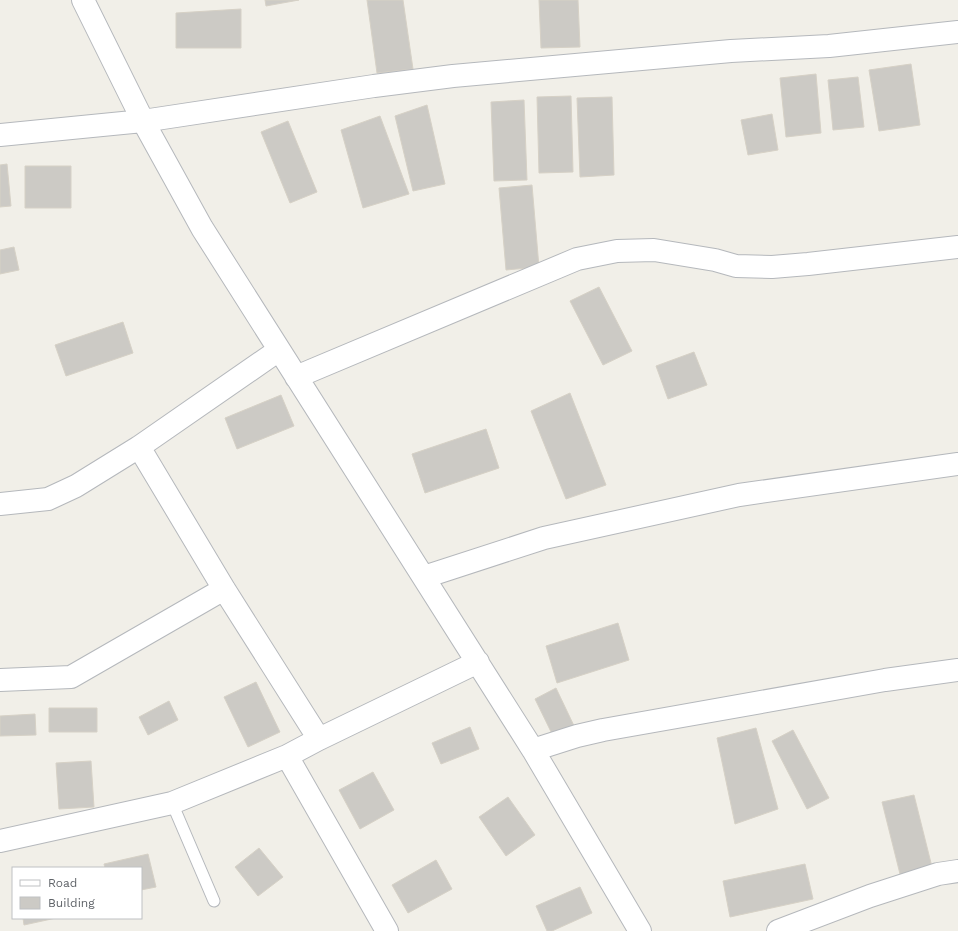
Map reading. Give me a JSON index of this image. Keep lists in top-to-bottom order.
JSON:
{
  "legend": ["Road", "Building"]
}
